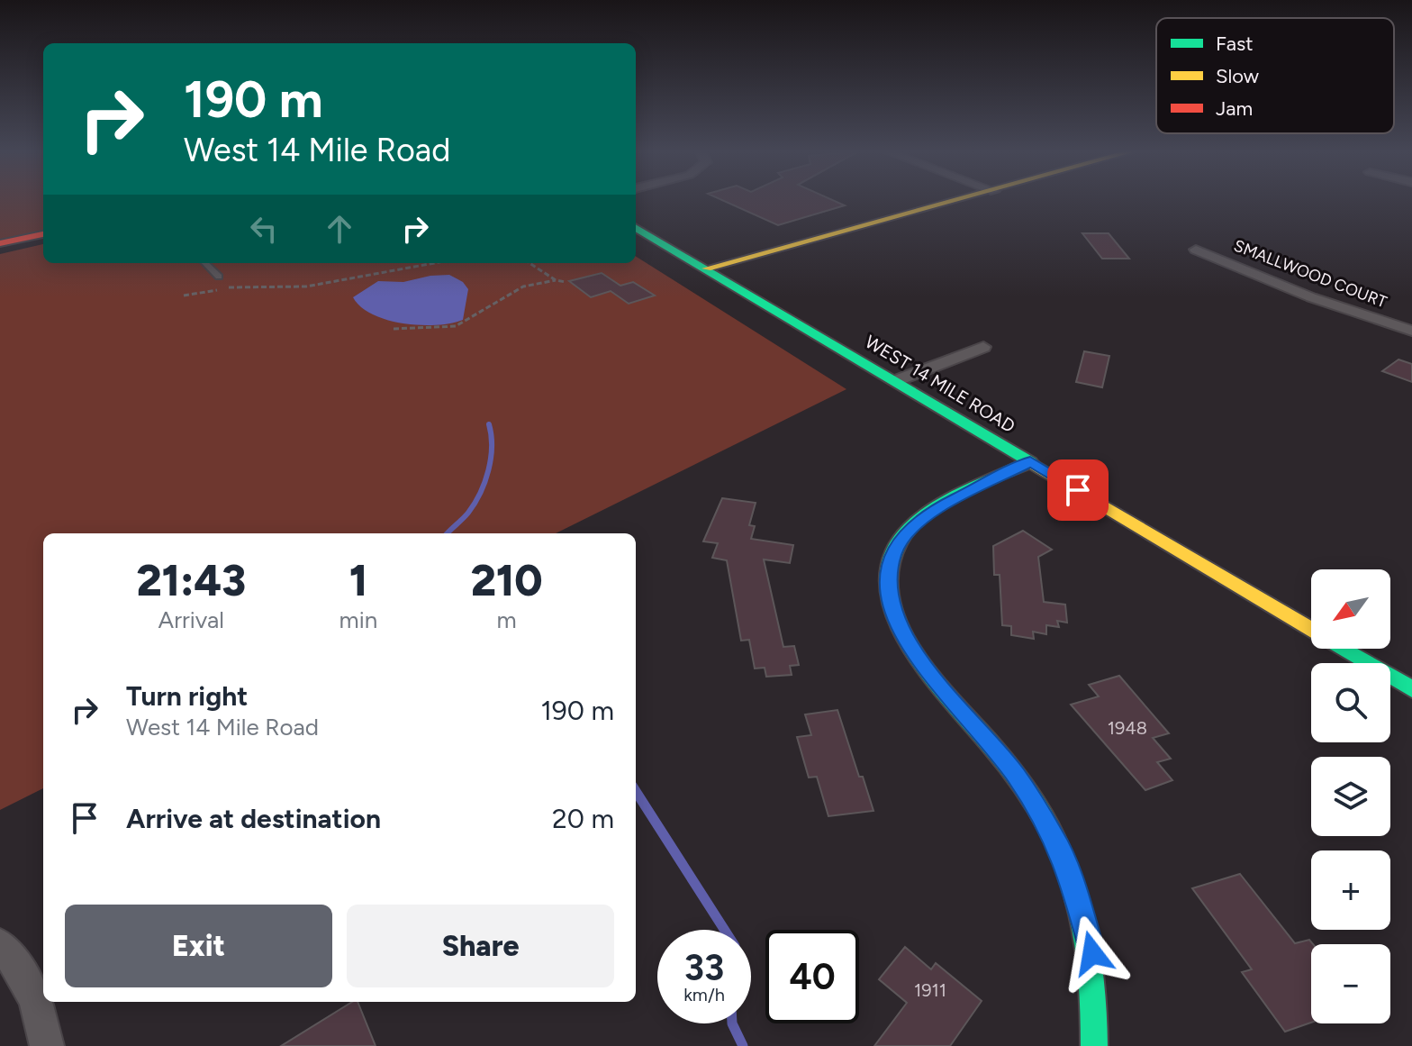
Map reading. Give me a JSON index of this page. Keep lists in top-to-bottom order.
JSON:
{
  "streets": {
    "street": ["SMALLWOOD COURT", "WEST 14 MILE ROAD"]
  },
  "house_numbers": ["1948", "1911"],
  "legend": ["Fast", "Slow", "Jam"],
  "north": "bottom left",
  "page": {
    "turn": ["190 m", "West 14 Mile Road"],
    "eta": [
      "21:43",
      "Arrival",
      "1",
      "min",
      "210",
      "m"
    ],
    "map_buttons": ["+", "−"],
    "list": [
      {
        "name": "Turn right",
        "note": "West 14 Mile Road",
        "value": "190 m"
      },
      {
        "name": "Arrive at destination",
        "value": "20 m"
      }
    ],
    "buttons": ["Exit", "Share"],
    "speed": "33 km/h",
    "limit": "40"
  }
}
